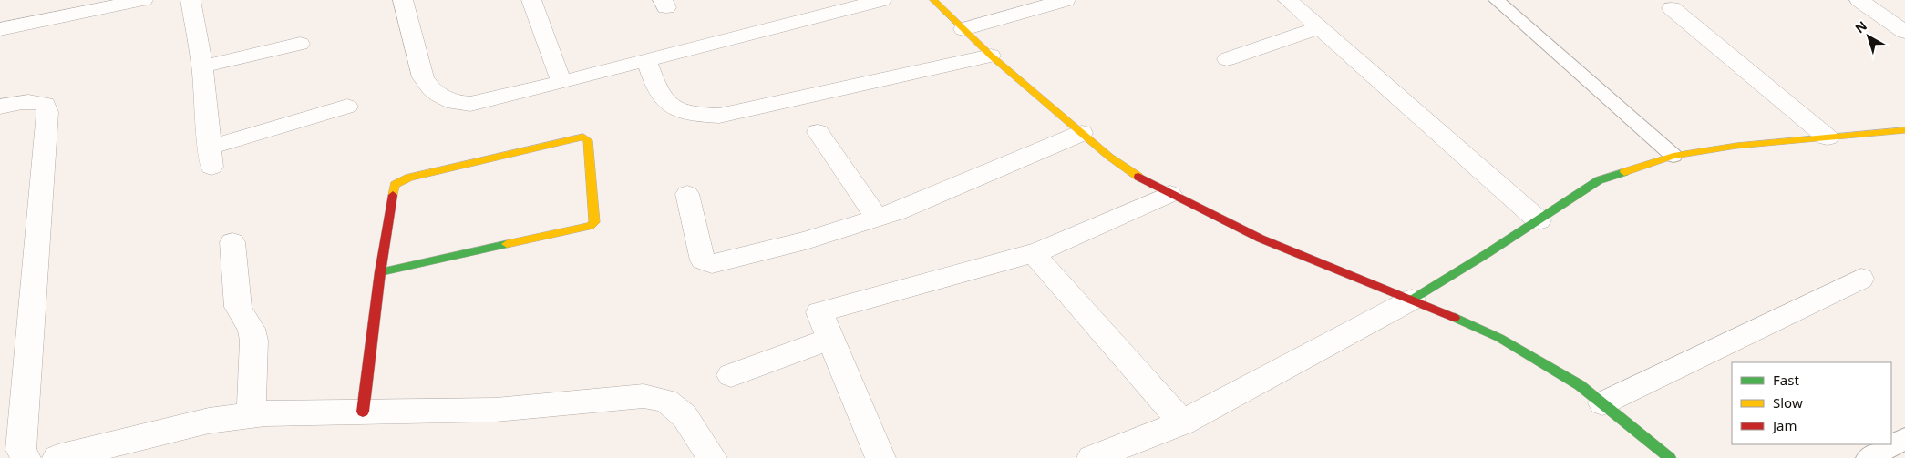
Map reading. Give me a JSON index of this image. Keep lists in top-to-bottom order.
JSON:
{
  "legend": ["Fast", "Slow", "Jam"],
  "north": "top left"
}
